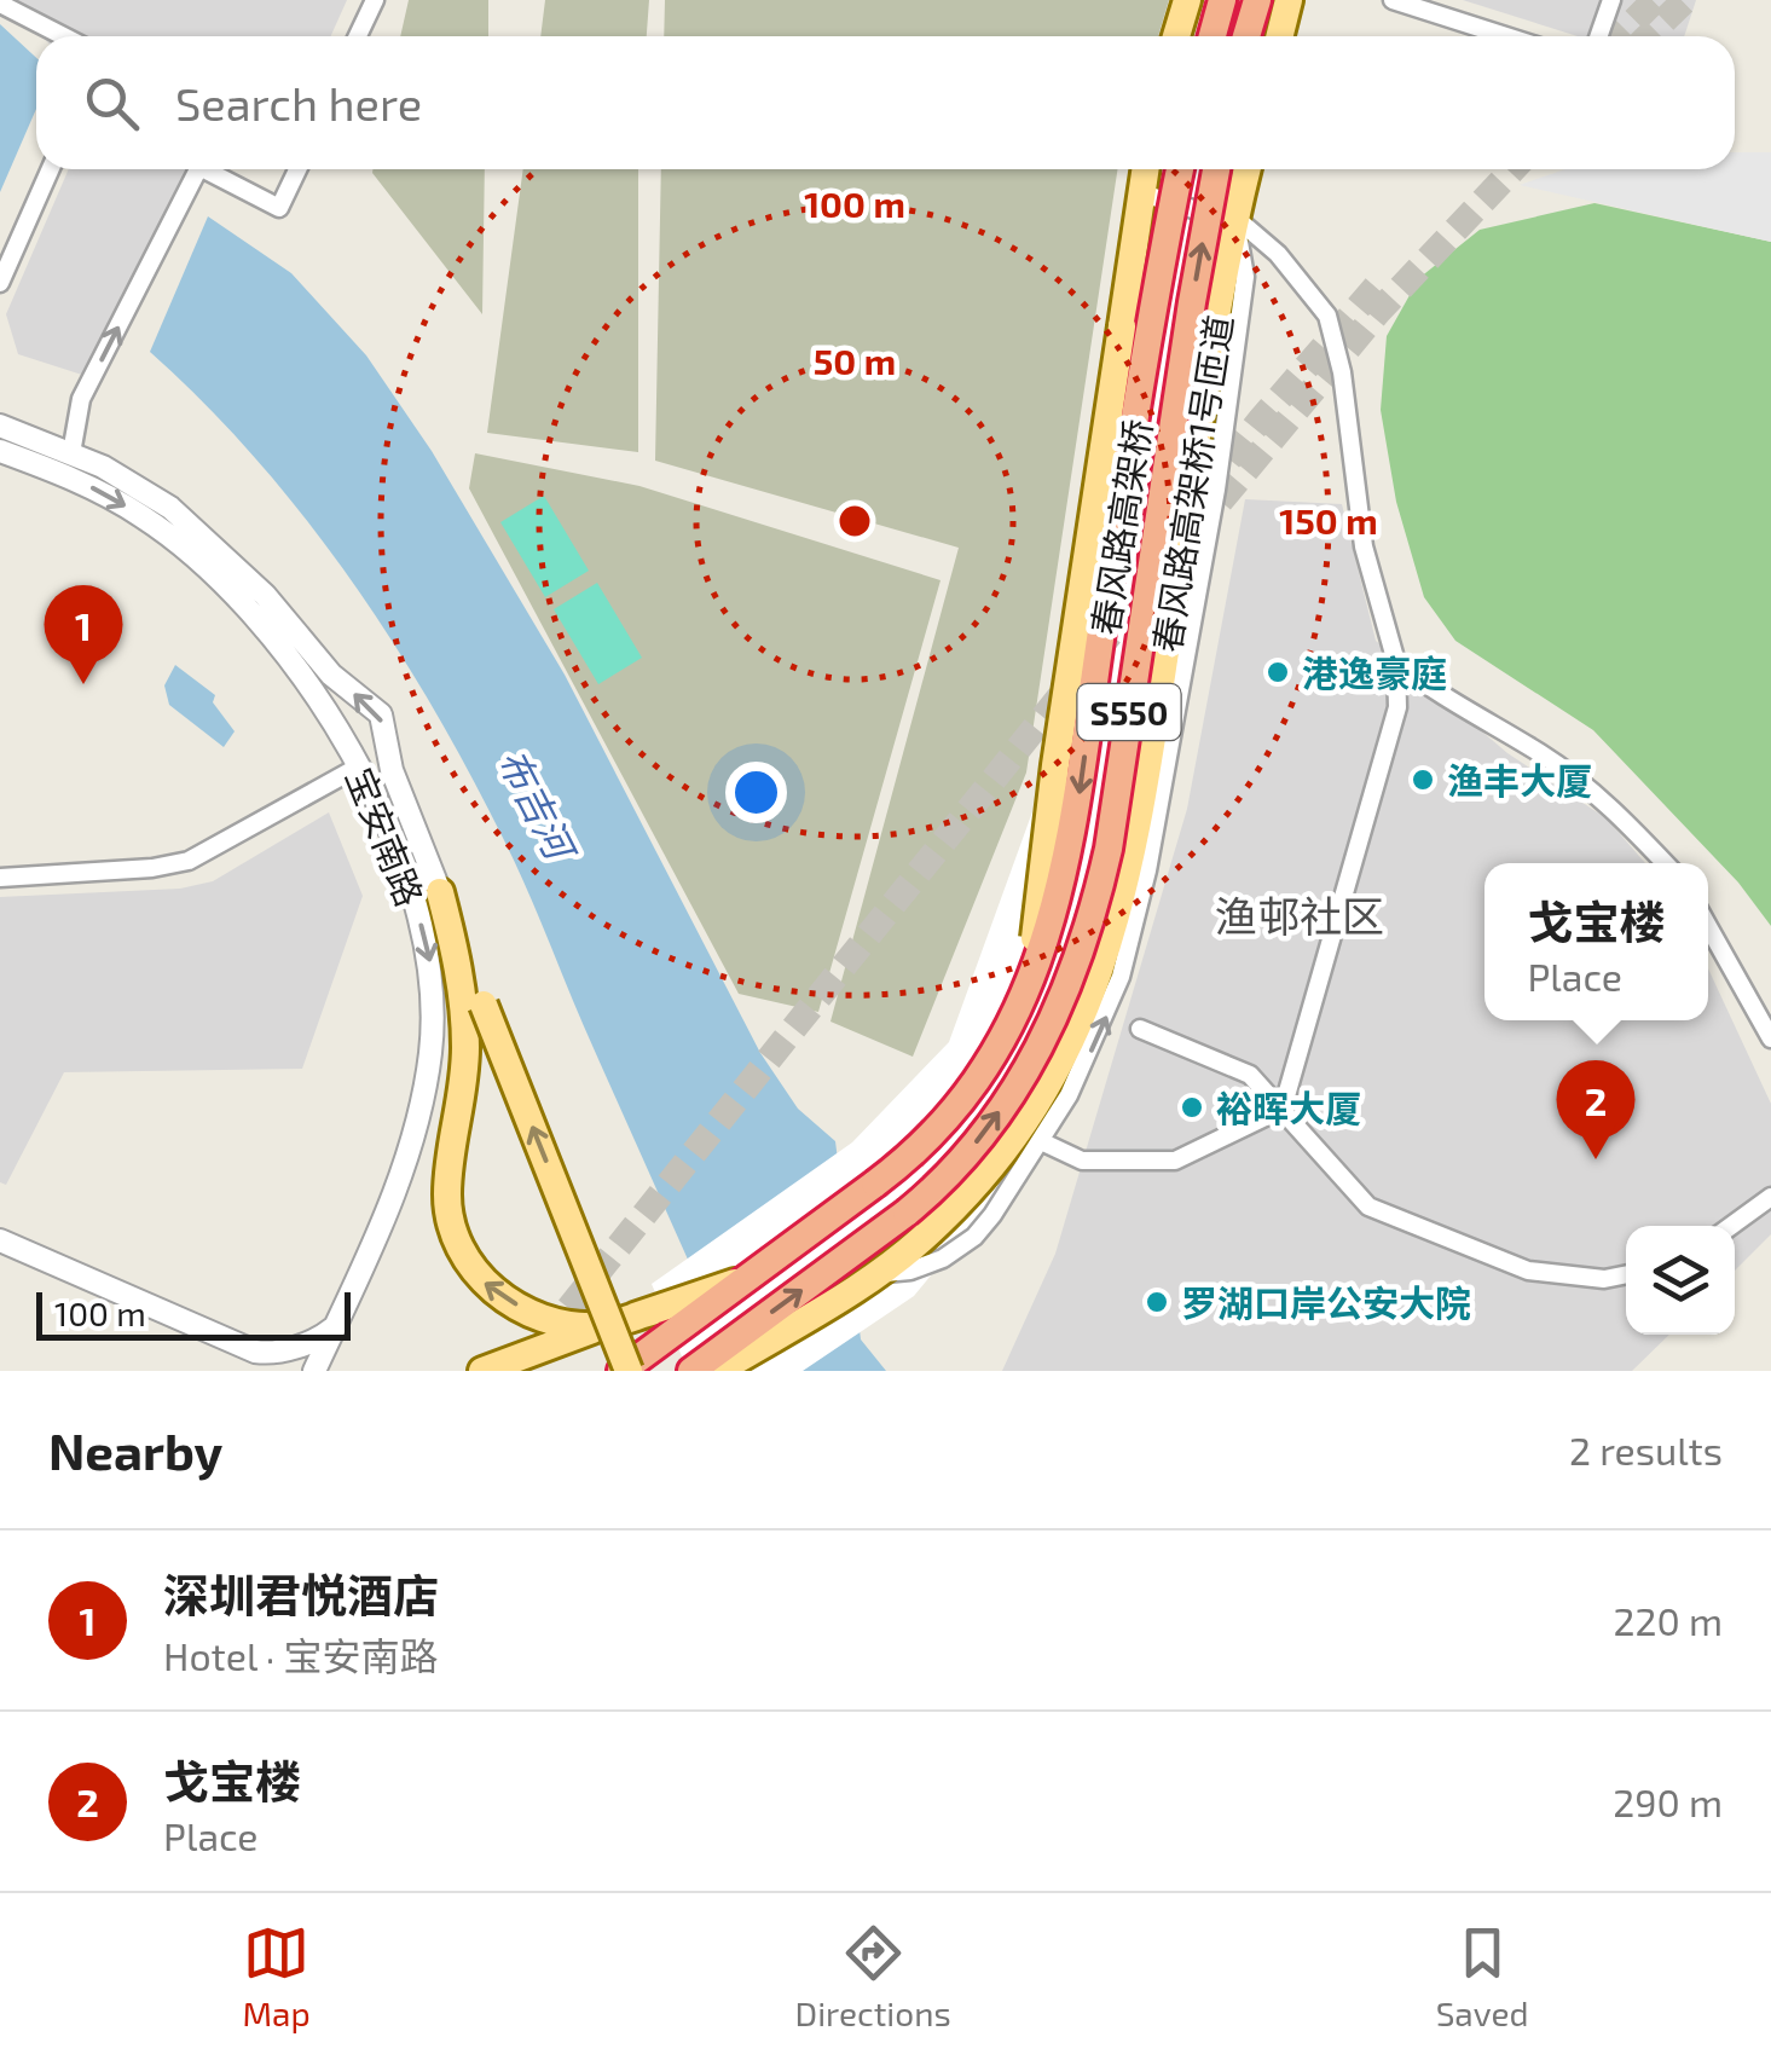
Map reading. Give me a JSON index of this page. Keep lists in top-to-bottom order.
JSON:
{
  "streets": {
    "highway": ["春风路高架桥", "S550"],
    "main road": ["春风路高架桥1号匝道"],
    "street": ["宝安南路"]
  },
  "crossings": [
    ["春风路高架桥", "S550"]
  ],
  "districts": ["渔邨社区"],
  "water": ["布吉河"],
  "places": [
    "港逸豪庭",
    "渔丰大厦",
    "裕晖大厦",
    "罗湖口岸公安大院"
  ],
  "scale_bar": "100 m",
  "page": {
    "search": "Search here",
    "pins": ["1", "2"],
    "popup": ["戈宝楼", "Place"],
    "scale": "100 m",
    "heading": ["Nearby", "2 results"],
    "list": [
      {
        "mark": "1",
        "name": "深圳君悦酒店",
        "note": "Hotel · 宝安南路",
        "value": "220 m"
      },
      {
        "mark": "2",
        "name": "戈宝楼",
        "note": "Place",
        "value": "290 m"
      }
    ],
    "nav": ["Map", "Directions", "Saved"]
  },
  "rings": ["100 m", "50 m", "150 m"]
}
